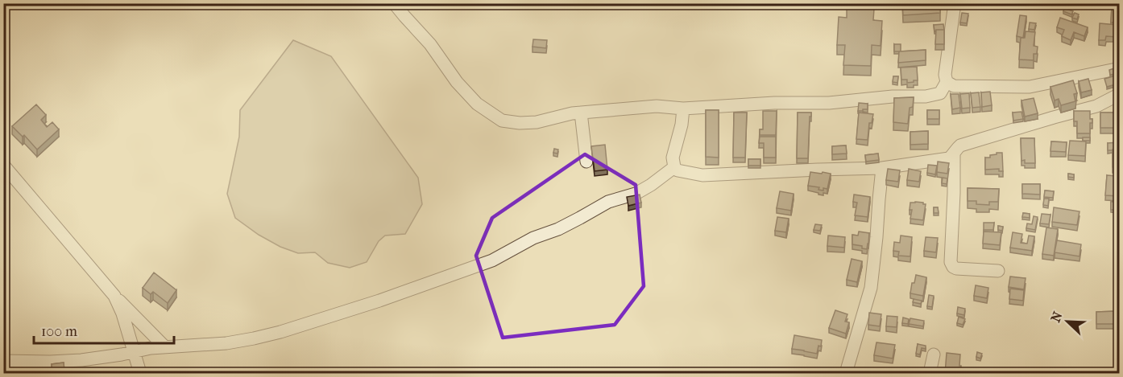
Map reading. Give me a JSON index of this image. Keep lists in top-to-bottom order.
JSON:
{
  "scale_bar": "100 m",
  "north": "top left"
}
